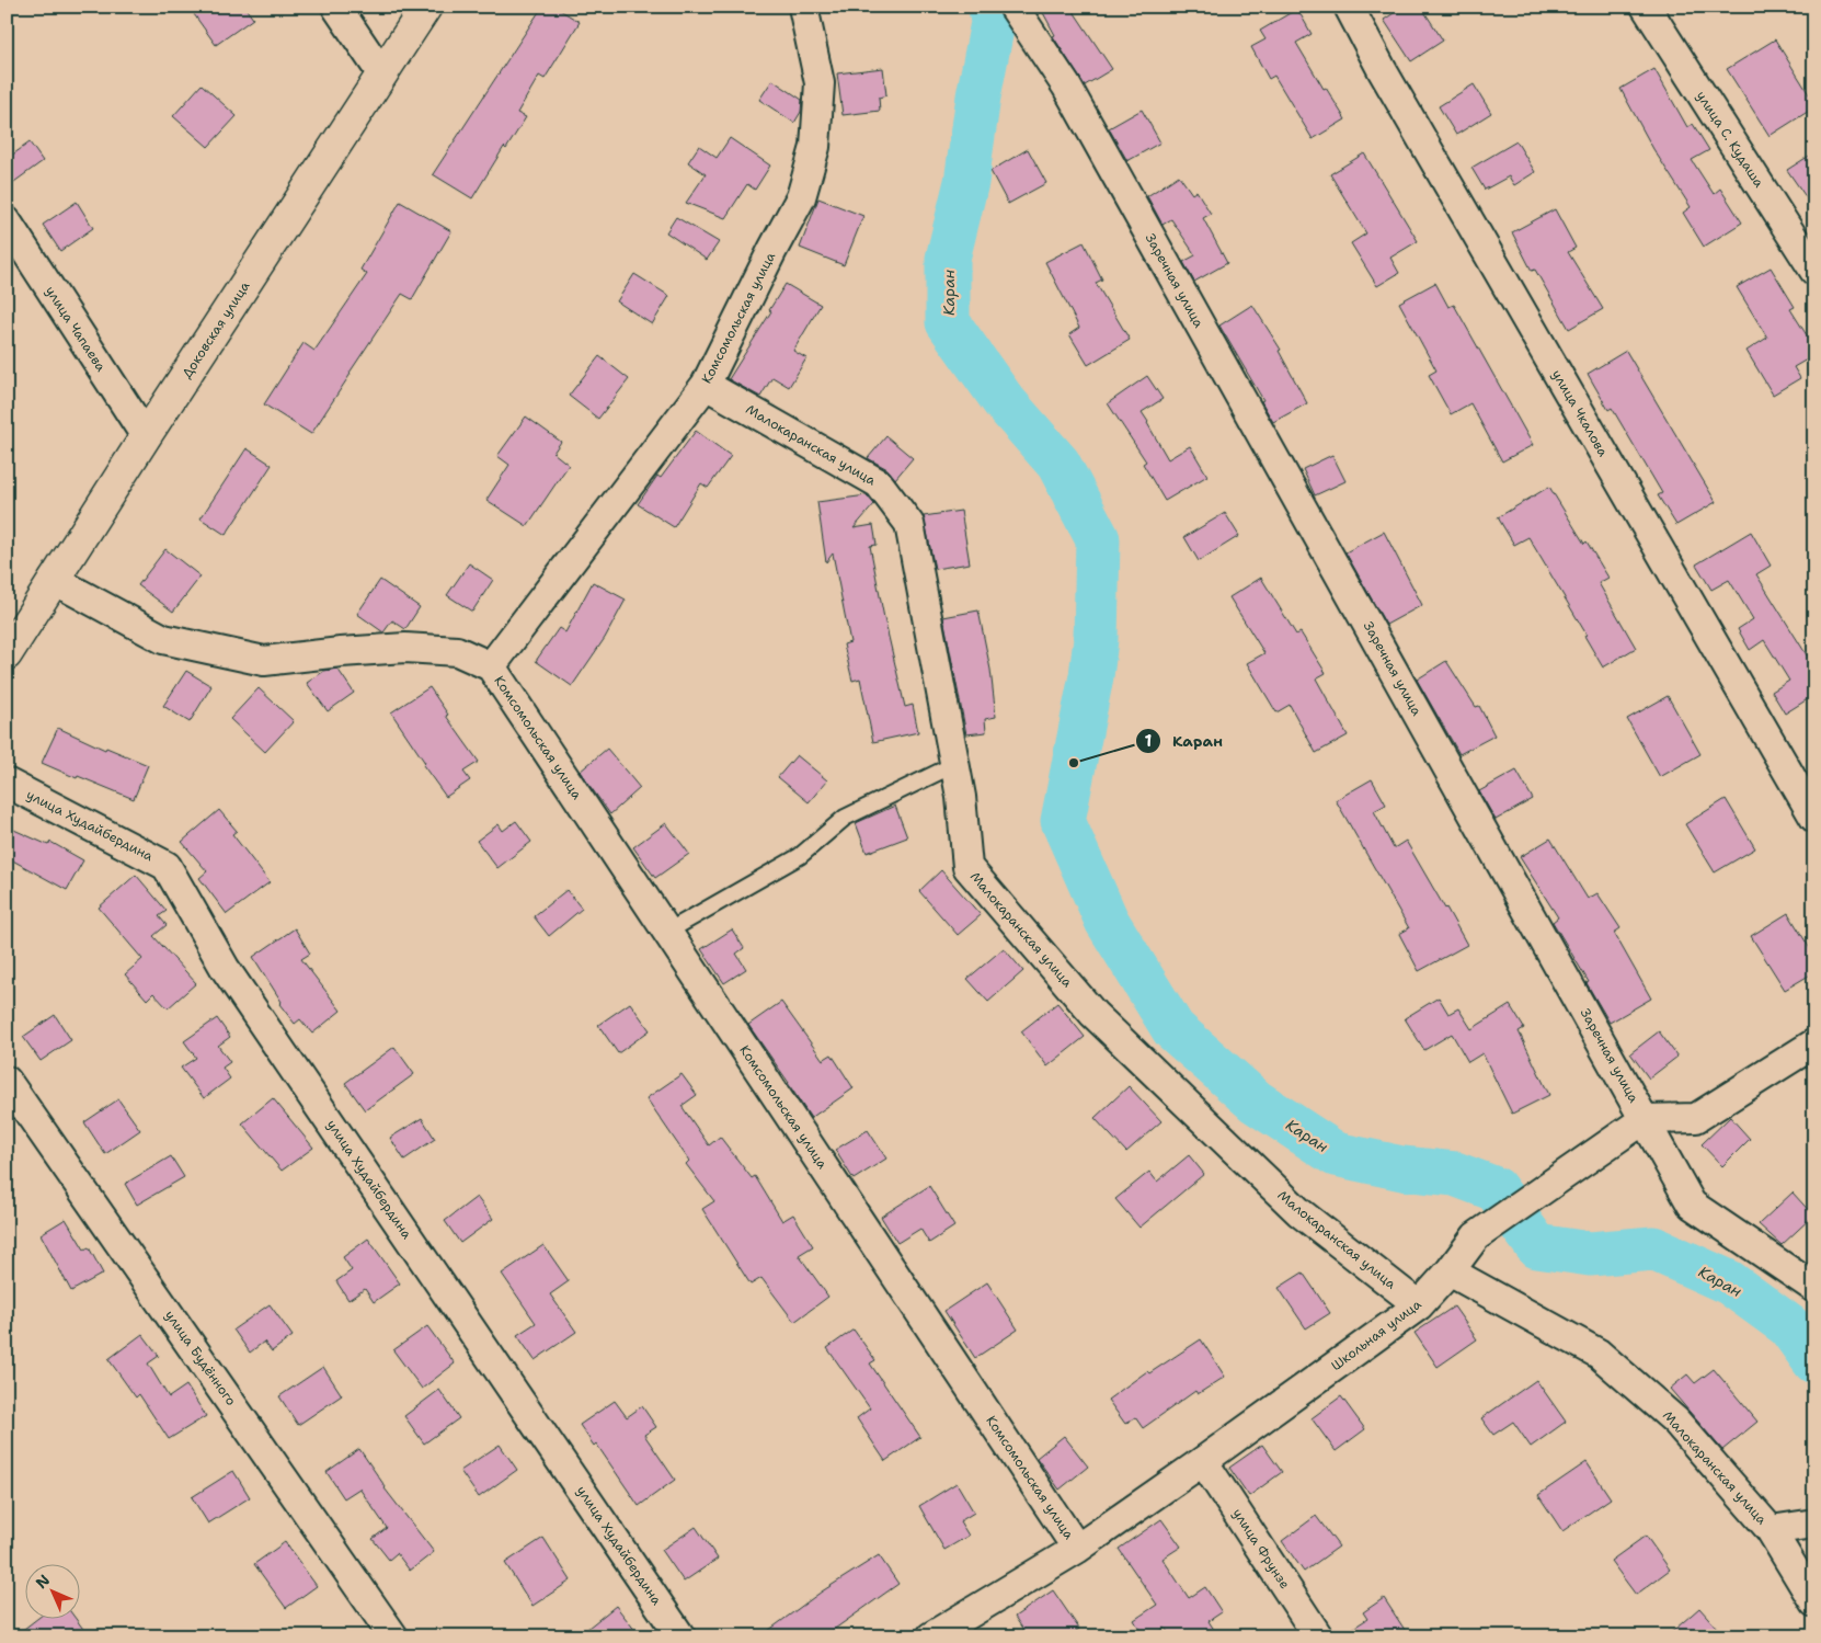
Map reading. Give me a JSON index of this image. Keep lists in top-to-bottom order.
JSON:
{
  "streets": {
    "main road": ["Доковская улица"],
    "street": [
      "улица С. Кудаша",
      "Заречная улица",
      "Комсомольская улица",
      "улица Чапаева",
      "улица Чкалова",
      "Малокаранская улица",
      "улица Худайбердина",
      "Школьная улица",
      "улица Будённого",
      "улица Фрунзе"
    ]
  },
  "crossings": [
    ["Заречная улица", "Школьная улица"],
    ["Комсомольская улица", "Доковская улица"],
    ["Комсомольская улица", "Малокаранская улица"],
    ["Комсомольская улица", "Школьная улица"],
    ["улица Чапаева", "Доковская улица"],
    ["Малокаранская улица", "Школьная улица"],
    ["Школьная улица", "улица Фрунзе"]
  ],
  "water": ["Каран"],
  "places": ["Каран"],
  "north": "top left"
}
